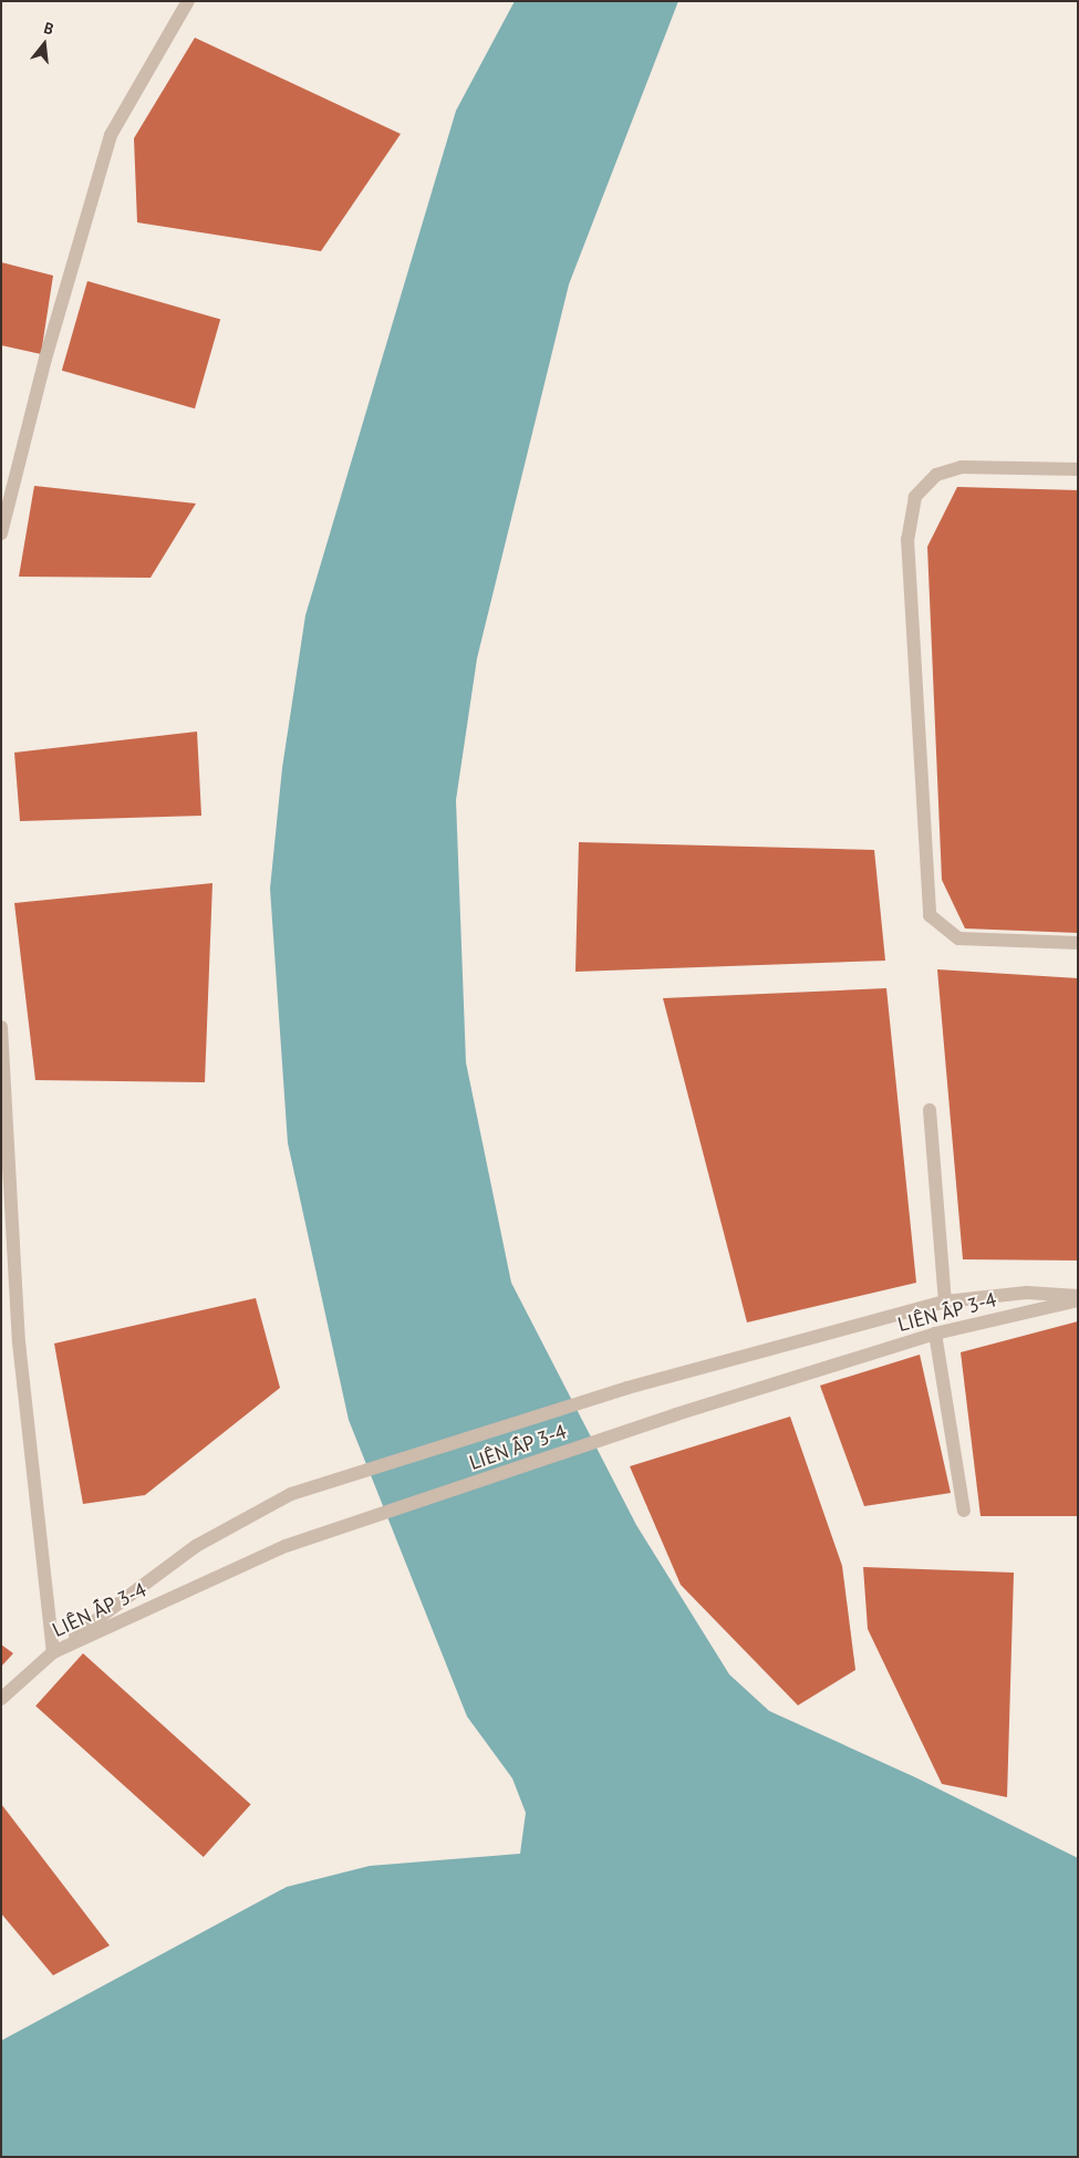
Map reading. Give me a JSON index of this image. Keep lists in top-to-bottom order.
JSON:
{
  "streets": {
    "street": ["LIÊN ẤP 3-4"]
  },
  "north": "top"
}
